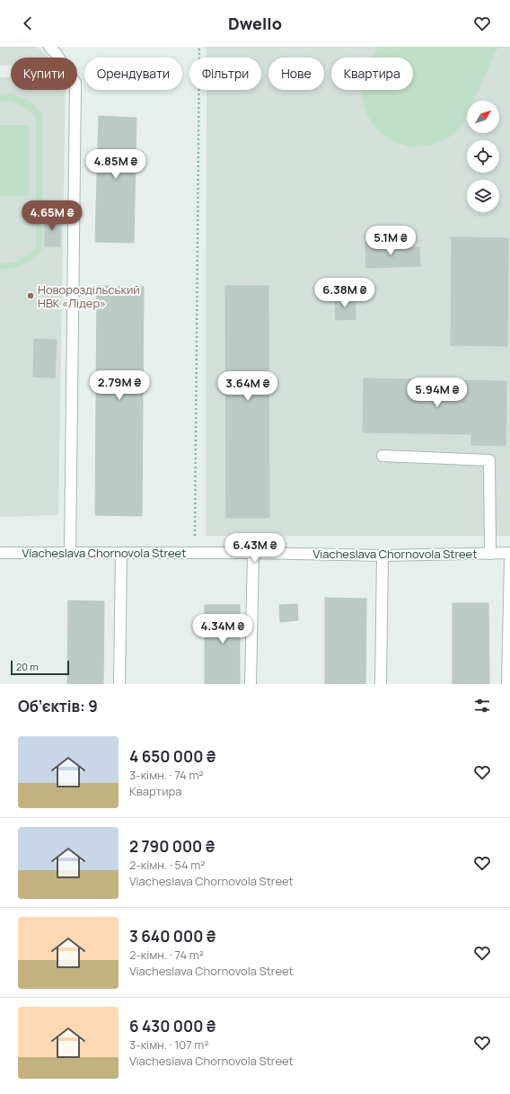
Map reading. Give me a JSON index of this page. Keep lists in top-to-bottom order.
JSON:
{
  "streets": {
    "street": ["Viacheslava Chornovola Street"]
  },
  "places": ["Новороздільський НВК «Лідер»"],
  "scale_bar": "20 m",
  "north": "top right",
  "page": {
    "header": "Dwello",
    "chip": [
      "Купити",
      "Орендувати",
      "Фільтри",
      "Нове",
      "Квартира"
    ],
    "price": [
      "4.85M ₴",
      "4.65M ₴",
      "5.1M ₴",
      "6.38M ₴",
      "2.79M ₴",
      "3.64M ₴",
      "5.94M ₴",
      "6.43M ₴",
      "4.34M ₴"
    ],
    "scale": "20 m",
    "heading": "Об’єктів: 9",
    "list": [
      {
        "name": "4 650 000 ₴",
        "note": "3-кімн. · 74 m² · Квартира"
      },
      {
        "name": "2 790 000 ₴",
        "note": "2-кімн. · 54 m² · Viacheslava Chornovola Street"
      },
      {
        "name": "3 640 000 ₴",
        "note": "2-кімн. · 74 m² · Viacheslava Chornovola Street"
      },
      {
        "name": "6 430 000 ₴",
        "note": "3-кімн. · 107 m² · Viacheslava Chornovola Street"
      }
    ]
  }
}
